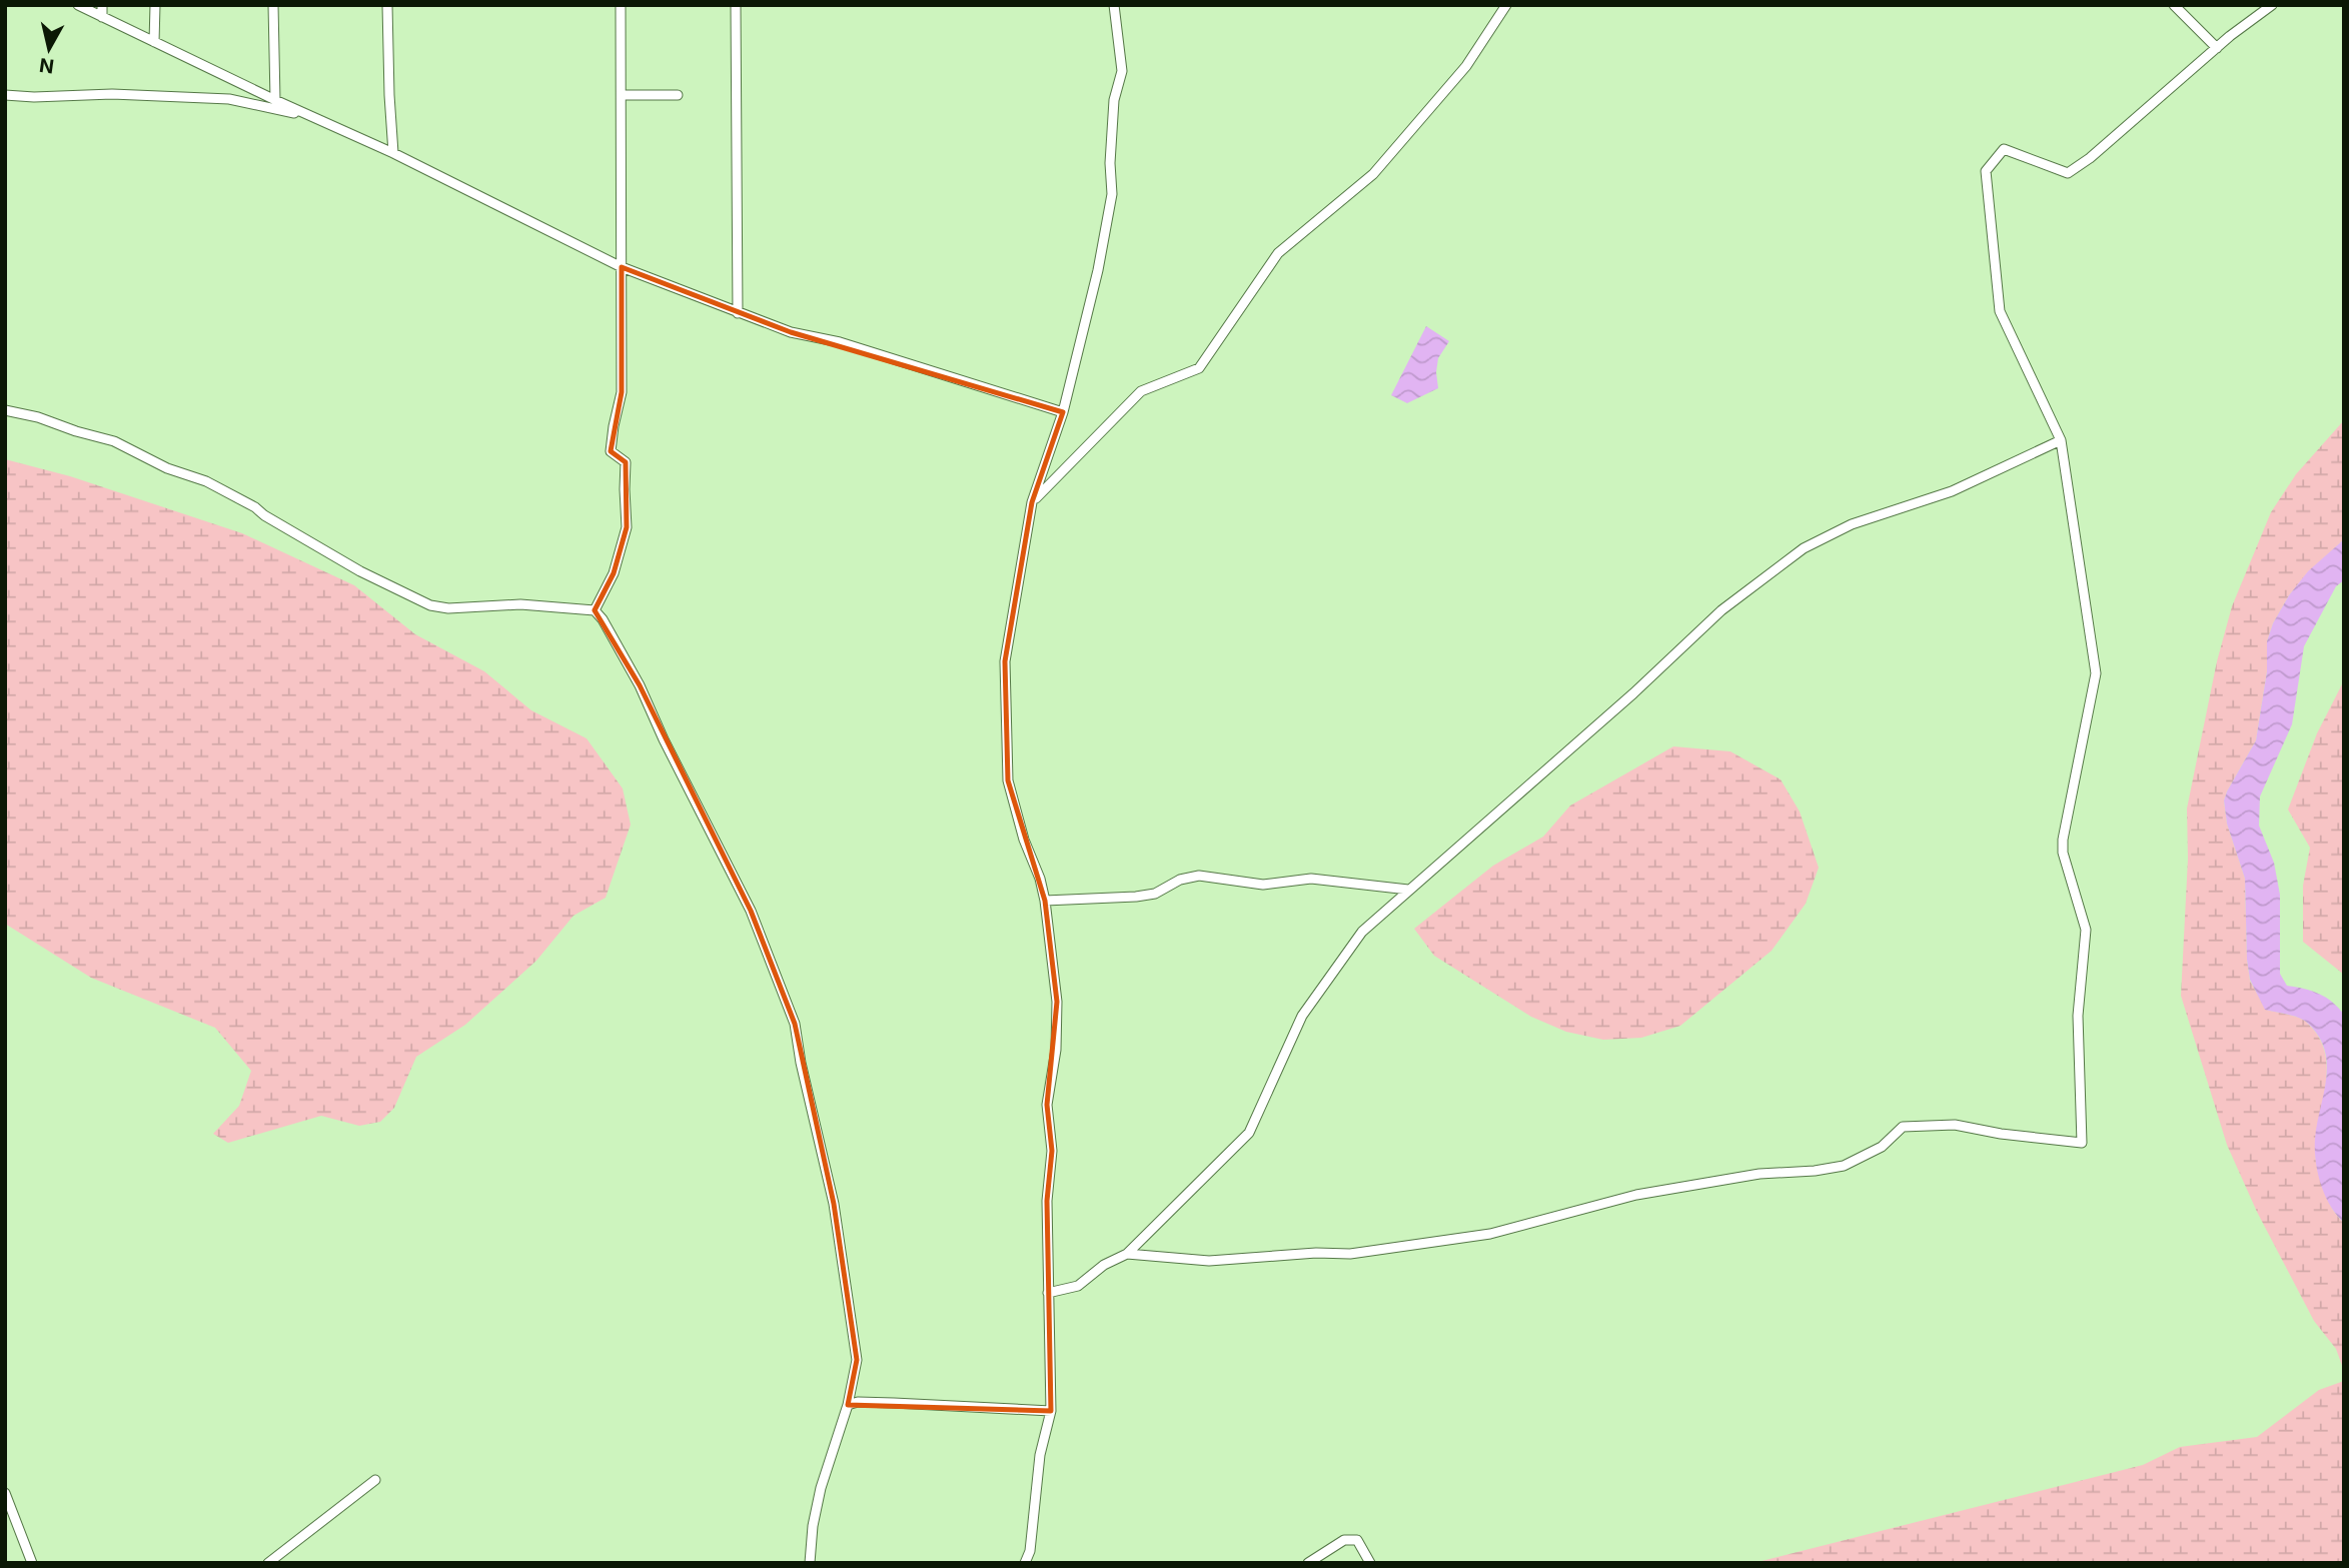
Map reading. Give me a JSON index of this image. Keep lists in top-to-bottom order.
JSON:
{
  "north": "bottom"
}
